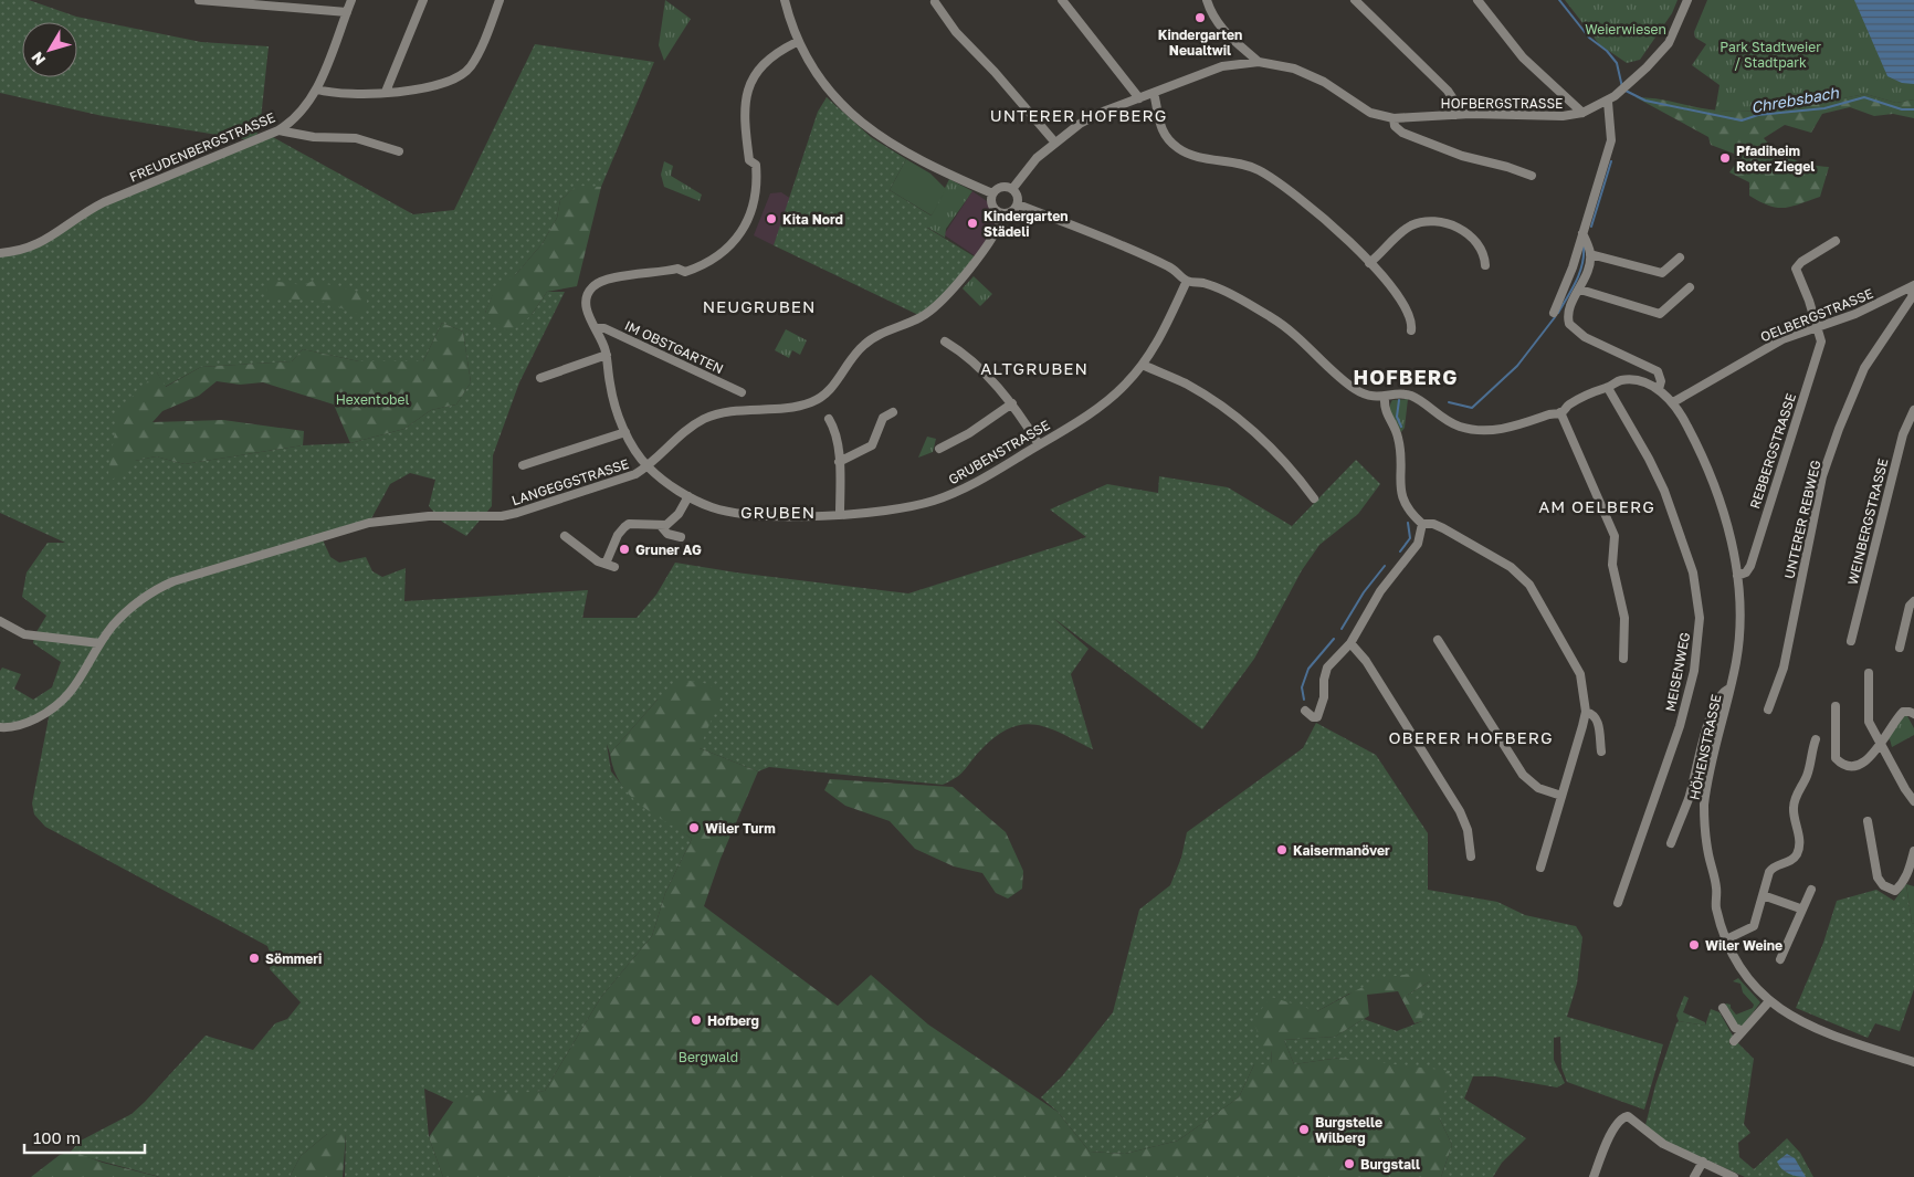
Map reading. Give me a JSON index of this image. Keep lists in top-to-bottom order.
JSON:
{
  "streets": {
    "street": [
      "HOFBERGSTRASSE",
      "FREUDENBERGSTRASSE",
      "OELBERGSTRASSE",
      "IM OBSTGARTEN",
      "REBBERGSTRASSE",
      "GRUBENSTRASSE",
      "LANGEGGSTRASSE",
      "UNTERER REBWEG",
      "WEINBERGSTRASSE",
      "MEISENWEG",
      "HÖHENSTRASSE"
    ]
  },
  "crossings": [
    ["HOFBERGSTRASSE", "LANGEGGSTRASSE"],
    ["OELBERGSTRASSE", "REBBERGSTRASSE"],
    ["OELBERGSTRASSE", "UNTERER REBWEG"],
    ["OELBERGSTRASSE", "HÖHENSTRASSE"],
    ["REBBERGSTRASSE", "HÖHENSTRASSE"],
    ["GRUBENSTRASSE", "LANGEGGSTRASSE"]
  ],
  "districts": [
    "UNTERER HOFBERG",
    "NEUGRUBEN",
    "ALTGRUBEN",
    "HOFBERG",
    "AM OELBERG",
    "GRUBEN",
    "OBERER HOFBERG"
  ],
  "water": ["Chrebsbach"],
  "parks": [
    "Weierwiesen",
    "Park Stadtweier / Stadtpark",
    "Hexentobel",
    "Bergwald"
  ],
  "places": [
    "Kindergarten Neualtwil",
    "Pfadiheim Roter Ziegel",
    "Kita Nord",
    "Kindergarten Städeli",
    "Gruner AG",
    "Wiler Turm",
    "Kaisermanöver",
    "Wiler Weine",
    "Sömmeri",
    "Hofberg",
    "Burgstelle Wilberg",
    "Burgstall"
  ],
  "scale_bar": "100 m",
  "north": "bottom left"
}
